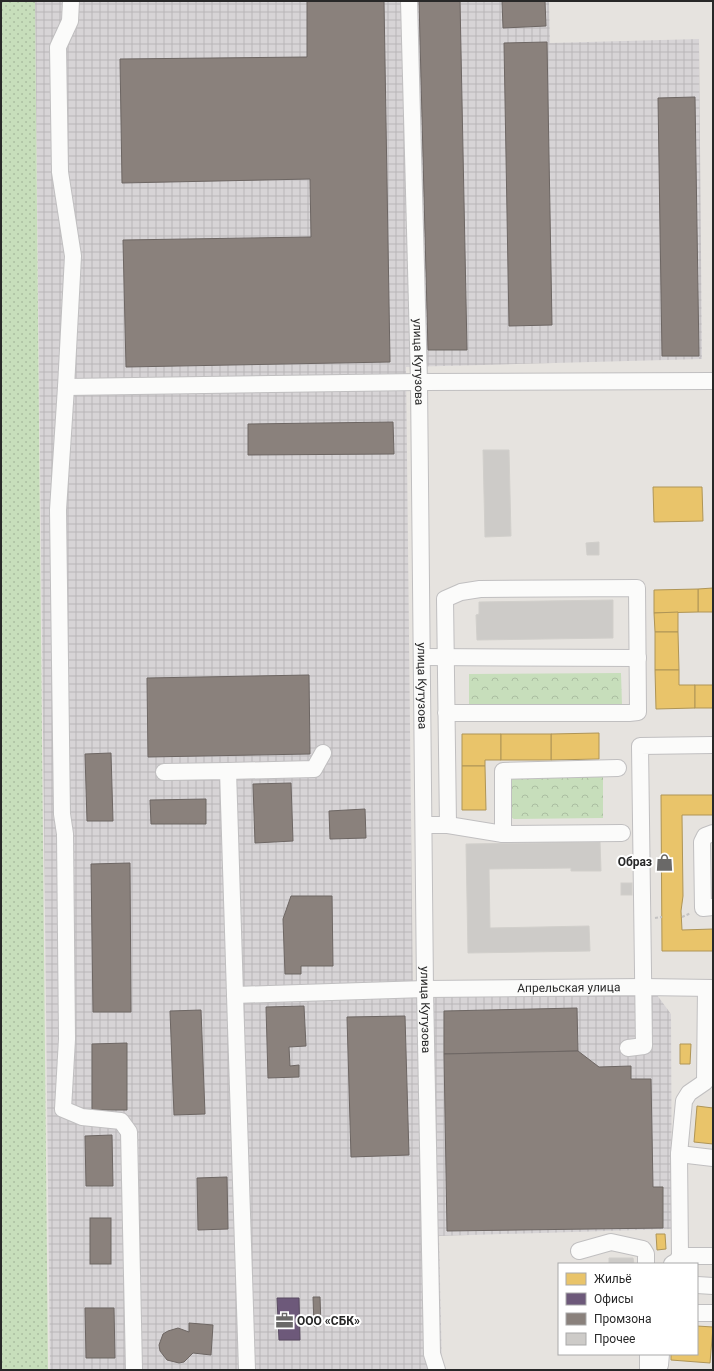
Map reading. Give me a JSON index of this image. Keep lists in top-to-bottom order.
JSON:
{
  "streets": {
    "street": ["улица Кутузова", "Апрельская улица"]
  },
  "crossings": [
    ["улица Кутузова", "Апрельская улица"]
  ],
  "places": {
    "shop": ["Образ"],
    "office": ["ООО «СБК»"]
  },
  "legend": [
    "Жильё",
    "Офисы",
    "Промзона",
    "Прочее"
  ]
}
